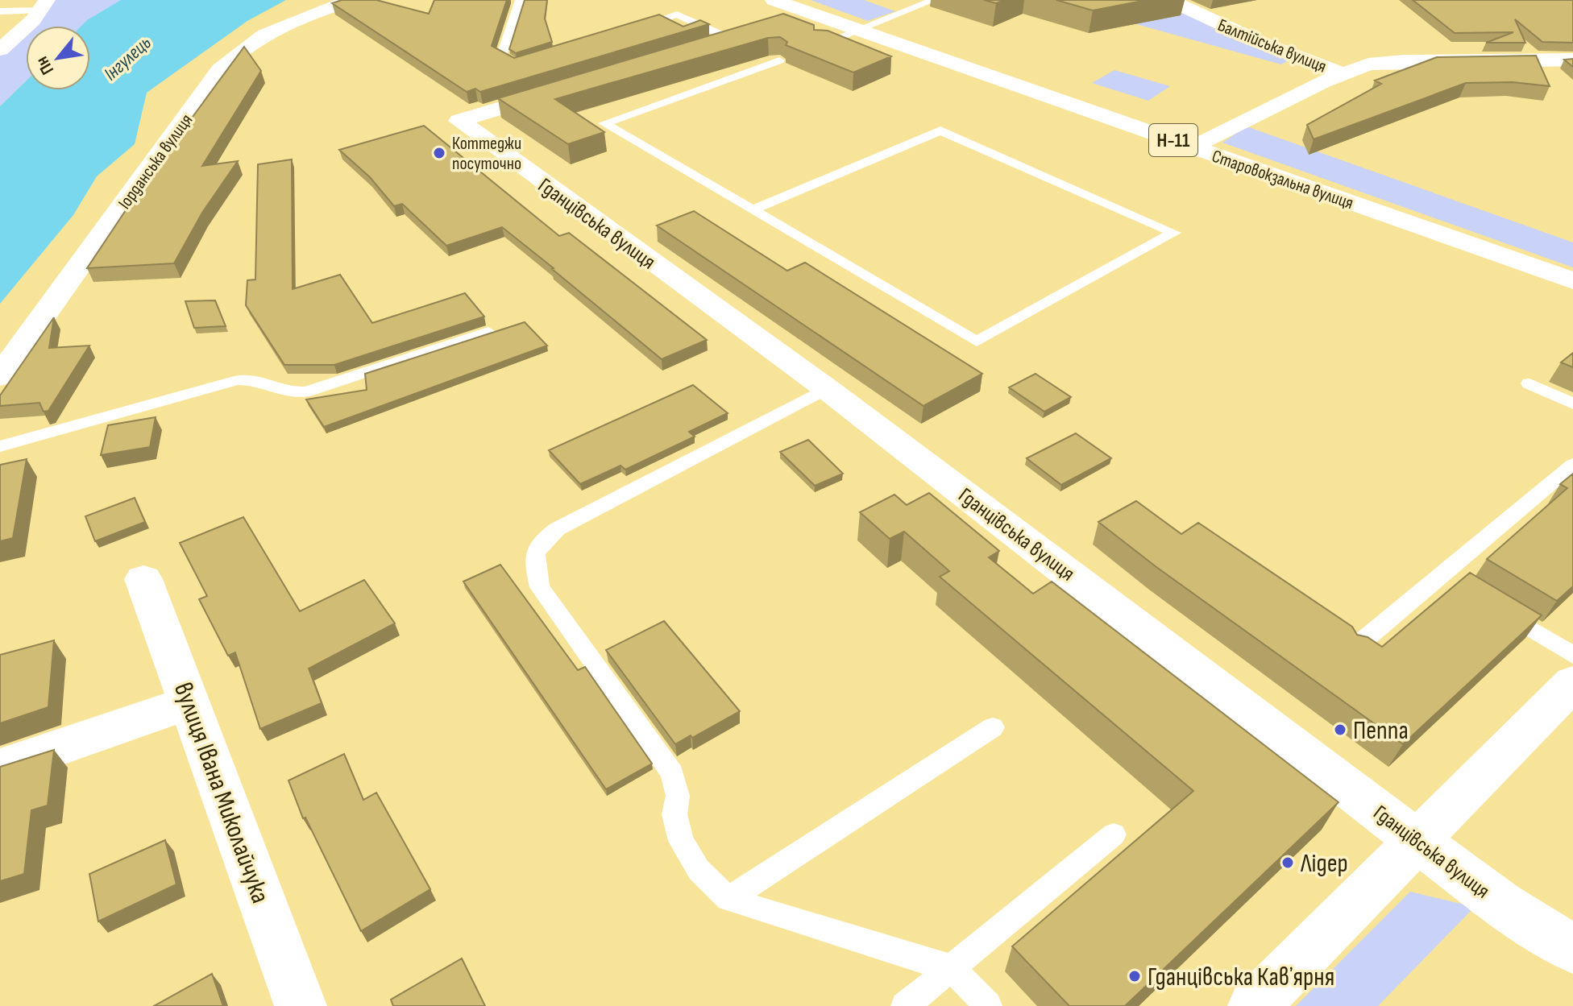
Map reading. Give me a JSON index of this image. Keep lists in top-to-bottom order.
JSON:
{
  "streets": {
    "street": [
      "Балтійська вулиця",
      "Н-11",
      "Іорданська вулиця",
      "Старовокзальна вулиця",
      "Гданцівська вулиця",
      "вулиця Івана Миколайчука"
    ]
  },
  "water": ["Інгулець"],
  "places": [
    "Коттеджи посуточно",
    "Пеппа",
    "Лідер",
    "Гданцівська Кавʼярня"
  ],
  "north": "bottom left"
}
